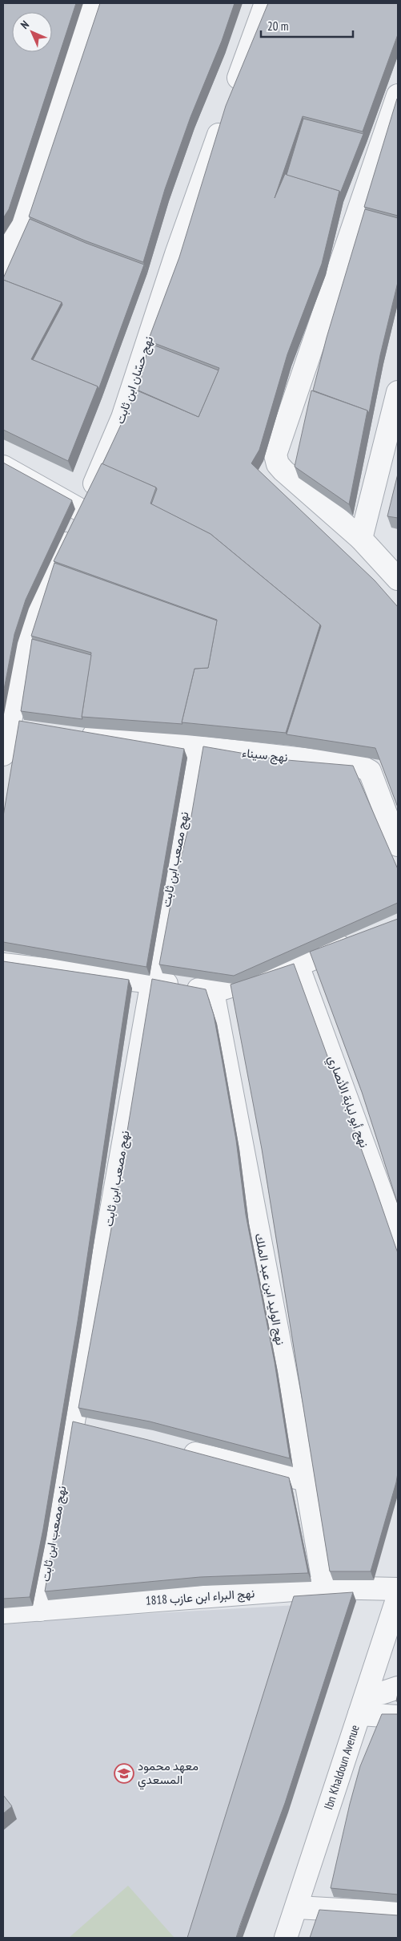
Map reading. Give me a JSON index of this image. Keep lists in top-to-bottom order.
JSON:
{
  "streets": {
    "street": [
      "نهج حسّان ابن ثابت",
      "نهج سيناء",
      "نهج مصعب ابن ثابت",
      "نهج أبو لبابة الأنصاري",
      "نهج الوليد ابن عبد الملك",
      "نهج البراء ابن عازب 1818",
      "Ibn Khaldoun Avenue"
    ]
  },
  "crossings": [
    ["نهج سيناء", "نهج مصعب ابن ثابت"],
    ["نهج مصعب ابن ثابت", "نهج البراء ابن عازب 1818"],
    ["نهج الوليد ابن عبد الملك", "نهج البراء ابن عازب 1818"]
  ],
  "places": {
    "school or university": ["معهد محمود المسعدي"]
  },
  "scale_bar": "20 m",
  "north": "top left"
}
